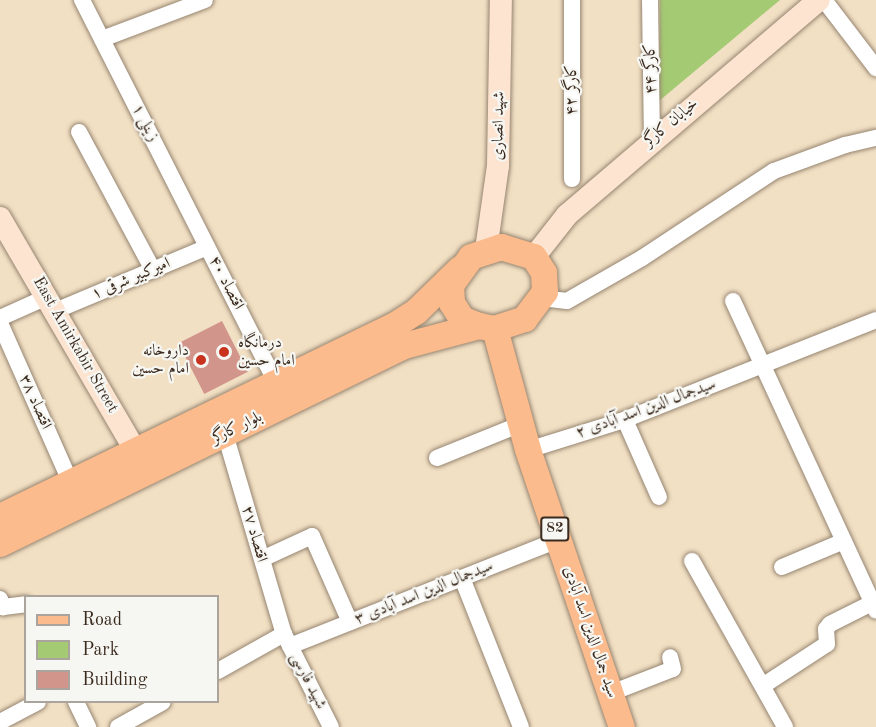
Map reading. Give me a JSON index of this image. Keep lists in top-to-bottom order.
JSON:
{
  "streets": {
    "main road": [
      "خیابان کارگر",
      "شهید انصاری",
      "East Amirkabir Street",
      "بلوار کارگر",
      "82",
      "سید جمال الدین اسد آبادی"
    ],
    "street": [
      "کارگر ۴۴",
      "کارگر ۴۲",
      "زینلی ۱",
      "امیرکبیر شرقی ۱",
      "اقتصاد ۴۰",
      "۳۸ اقتصاد",
      "سیدجمال الدین اسد آبادی ۲",
      "اقتصاد ۲۷",
      "سیدجمال الدین اسد آبادی ۳",
      "شهید فارسی"
    ]
  },
  "crossings": [
    ["کارگر ۴۴", "خیابان کارگر"],
    ["زینلی ۱", "امیرکبیر شرقی ۱"],
    ["زینلی ۱", "اقتصاد ۴۰"],
    ["خیابان کارگر", "شهید انصاری"],
    ["خیابان کارگر", "بلوار کارگر"],
    ["خیابان کارگر", "سید جمال الدین اسد آبادی"],
    ["شهید انصاری", "بلوار کارگر"],
    ["شهید انصاری", "سید جمال الدین اسد آبادی"],
    ["امیرکبیر شرقی ۱", "اقتصاد ۴۰"],
    ["امیرکبیر شرقی ۱", "East Amirkabir Street"],
    ["اقتصاد ۴۰", "بلوار کارگر"],
    ["East Amirkabir Street", "بلوار کارگر"],
    ["۳۸ اقتصاد", "بلوار کارگر"],
    ["سیدجمال الدین اسد آبادی ۲", "سید جمال الدین اسد آبادی"],
    ["بلوار کارگر", "اقتصاد ۲۷"],
    ["بلوار کارگر", "سید جمال الدین اسد آبادی"],
    ["اقتصاد ۲۷", "سیدجمال الدین اسد آبادی ۳"],
    ["اقتصاد ۲۷", "شهید فارسی"],
    ["سیدجمال الدین اسد آبادی ۳", "سید جمال الدین اسد آبادی"],
    ["سیدجمال الدین اسد آبادی ۳", "شهید فارسی"]
  ],
  "places": ["درمانگاه امام حسین", "داروخانه امام حسین"],
  "legend": ["Road", "Park", "Building"]
}
